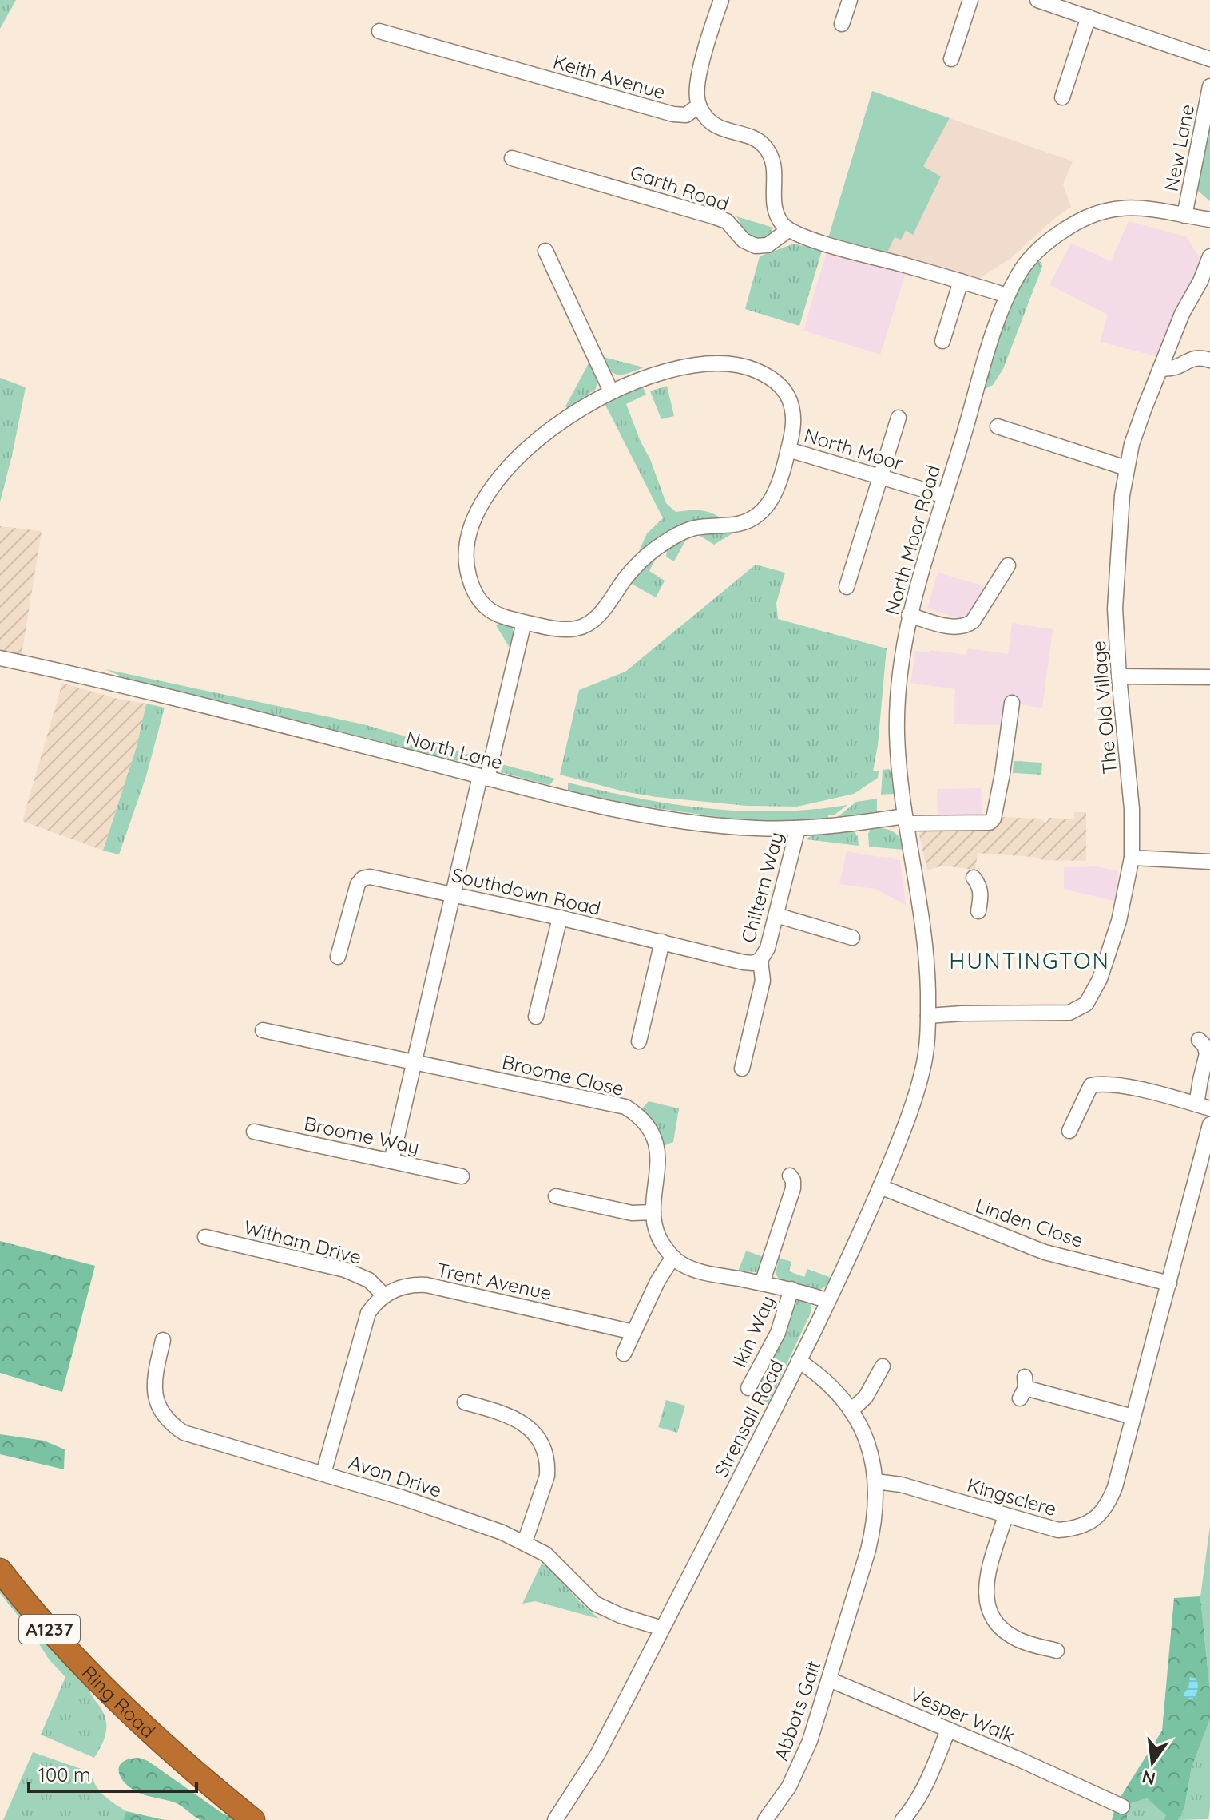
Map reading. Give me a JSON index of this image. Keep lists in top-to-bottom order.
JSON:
{
  "streets": {
    "highway": ["A1237", "Ring Road"],
    "street": [
      "Keith Avenue",
      "New Lane",
      "Garth Road",
      "North Moor",
      "North Moor Road",
      "The Old Village",
      "North Lane",
      "Chiltern Way",
      "Southdown Road",
      "Broome Close",
      "Broome Way",
      "Linden Close",
      "Witham Drive",
      "Trent Avenue",
      "Ikin Way",
      "Strensall Road",
      "Avon Drive",
      "Kingsclere",
      "Abbots Gait",
      "Vesper Walk"
    ]
  },
  "crossings": [
    ["New Lane", "North Moor Road"],
    ["North Moor", "North Moor Road"],
    ["North Moor Road", "The Old Village"],
    ["North Moor Road", "North Lane"],
    ["North Moor Road", "Strensall Road"],
    ["The Old Village", "Strensall Road"],
    ["North Lane", "Chiltern Way"],
    ["Chiltern Way", "Southdown Road"],
    ["Linden Close", "Strensall Road"],
    ["Linden Close", "Kingsclere"],
    ["Witham Drive", "Trent Avenue"],
    ["Strensall Road", "Avon Drive"],
    ["Strensall Road", "Abbots Gait"],
    ["Kingsclere", "Abbots Gait"],
    ["Abbots Gait", "Vesper Walk"]
  ],
  "districts": ["HUNTINGTON"],
  "scale_bar": "100 m",
  "north": "bottom"
}
